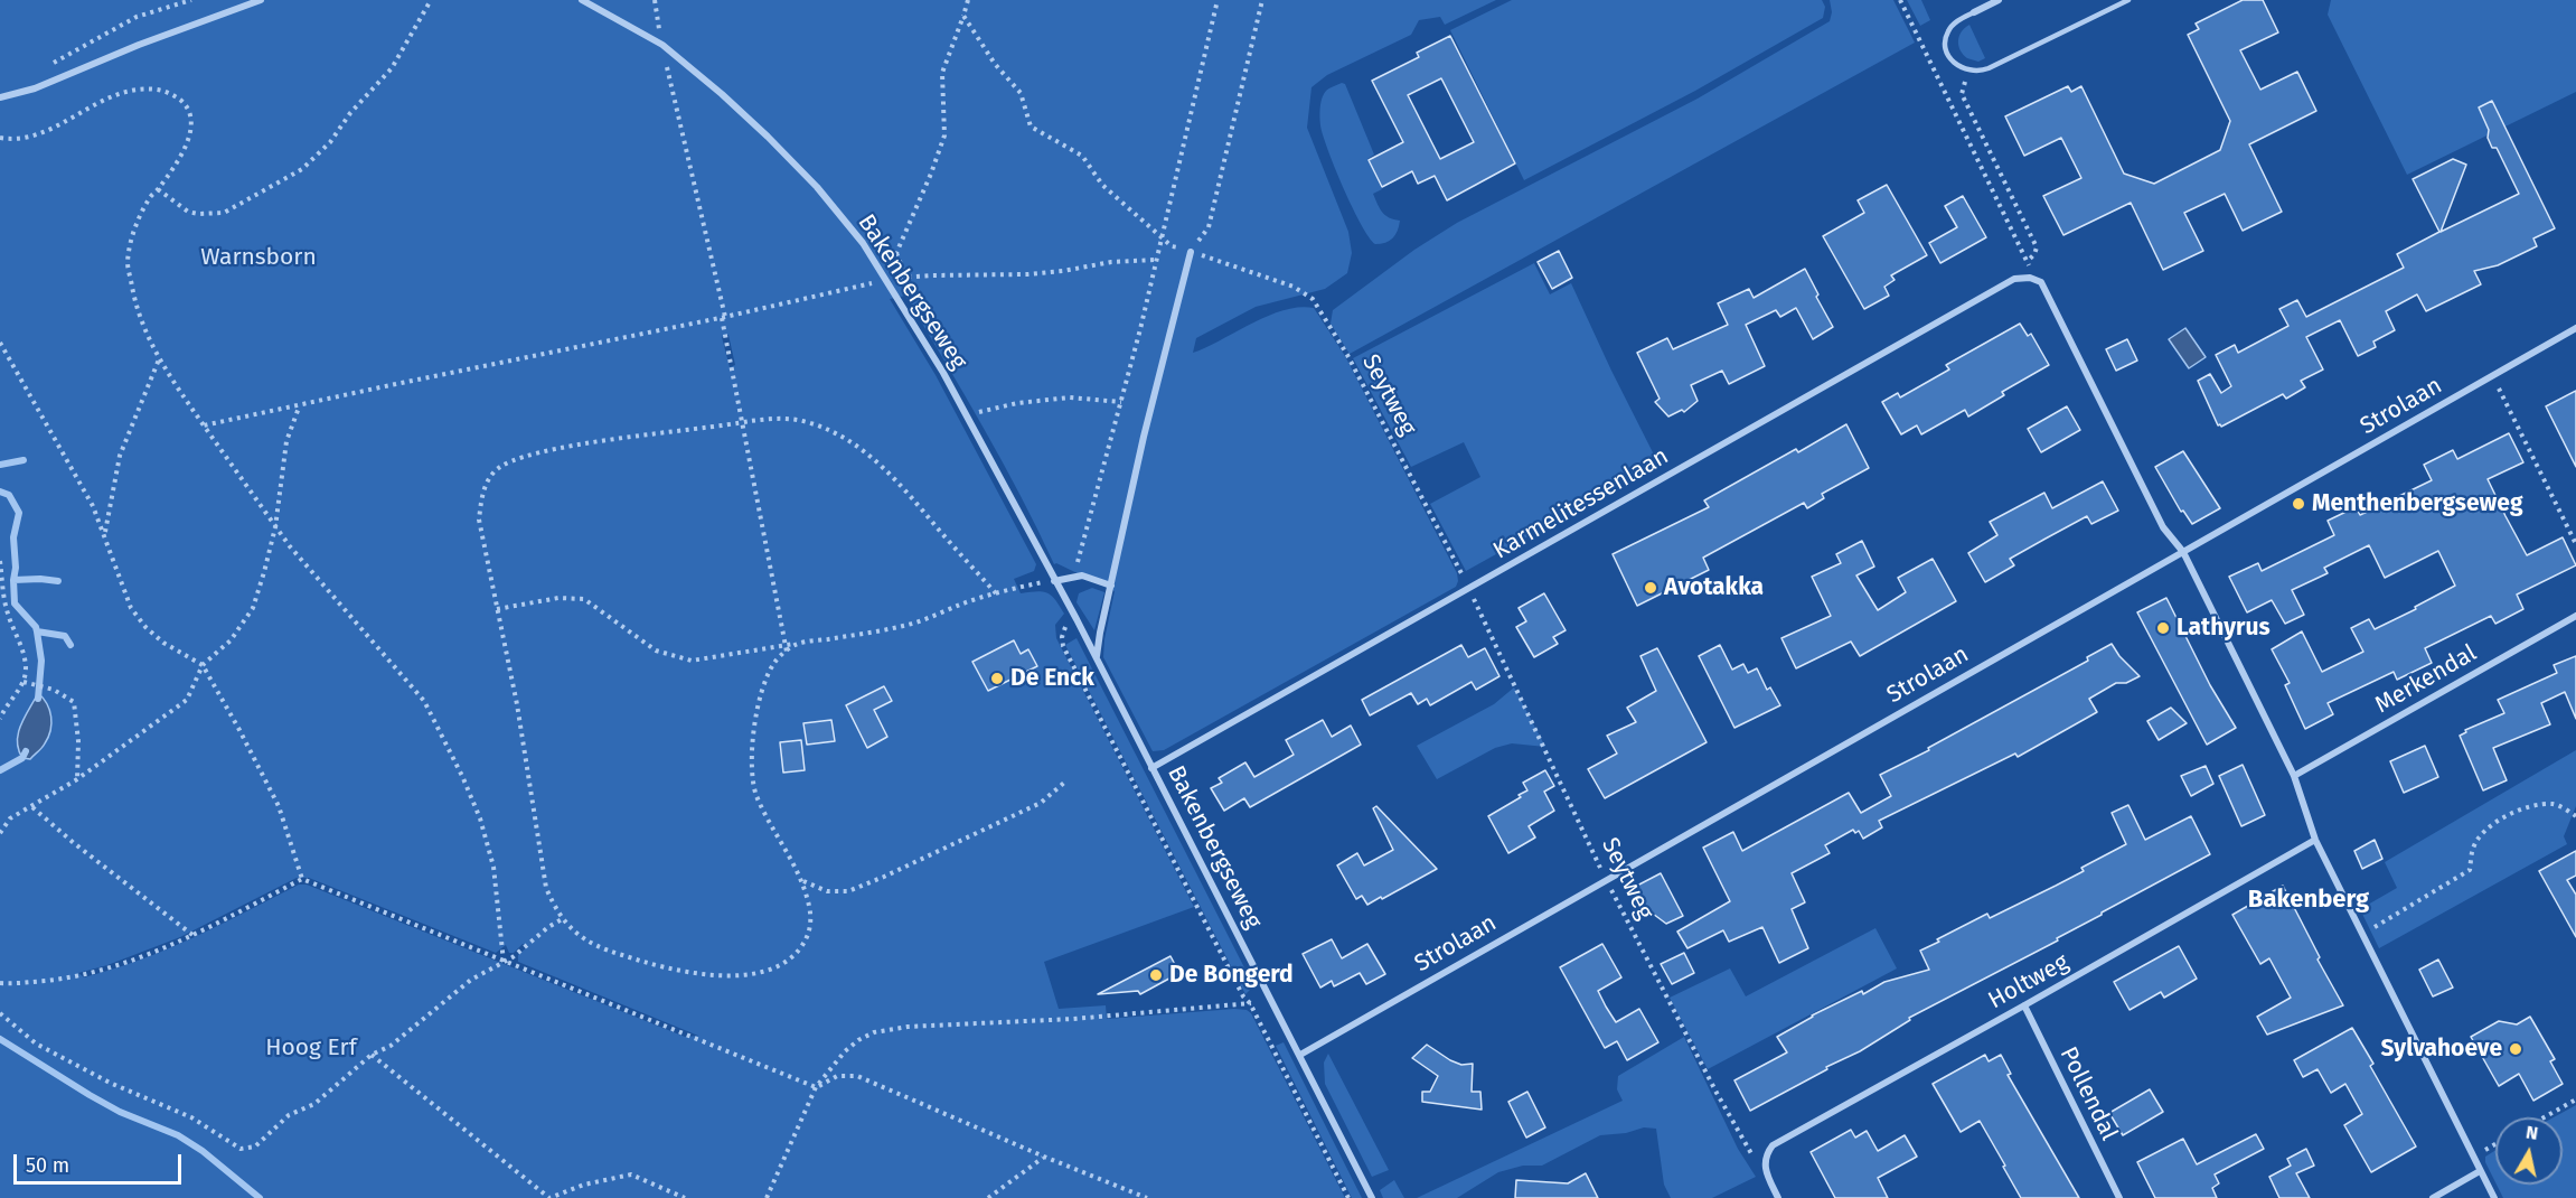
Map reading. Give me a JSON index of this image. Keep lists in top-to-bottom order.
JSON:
{
  "streets": {
    "street": [
      "Bakenbergseweg",
      "Strolaan",
      "Karmelitessenlaan",
      "Merkendal",
      "Holtweg",
      "Pollendal"
    ],
    "path": ["Seytweg"]
  },
  "crossings": [
    ["Bakenbergseweg", "Strolaan"],
    ["Bakenbergseweg", "Karmelitessenlaan"],
    ["Seytweg", "Strolaan"],
    ["Seytweg", "Holtweg"],
    ["Holtweg", "Pollendal"]
  ],
  "districts": ["Bakenberg"],
  "parks": ["Warnsborn", "Hoog Erf"],
  "places": [
    "Menthenbergseweg",
    "Avotakka",
    "Lathyrus",
    "De Enck",
    "De Bongerd",
    "Sylvahoeve"
  ],
  "scale_bar": "50 m",
  "north": "top"
}
